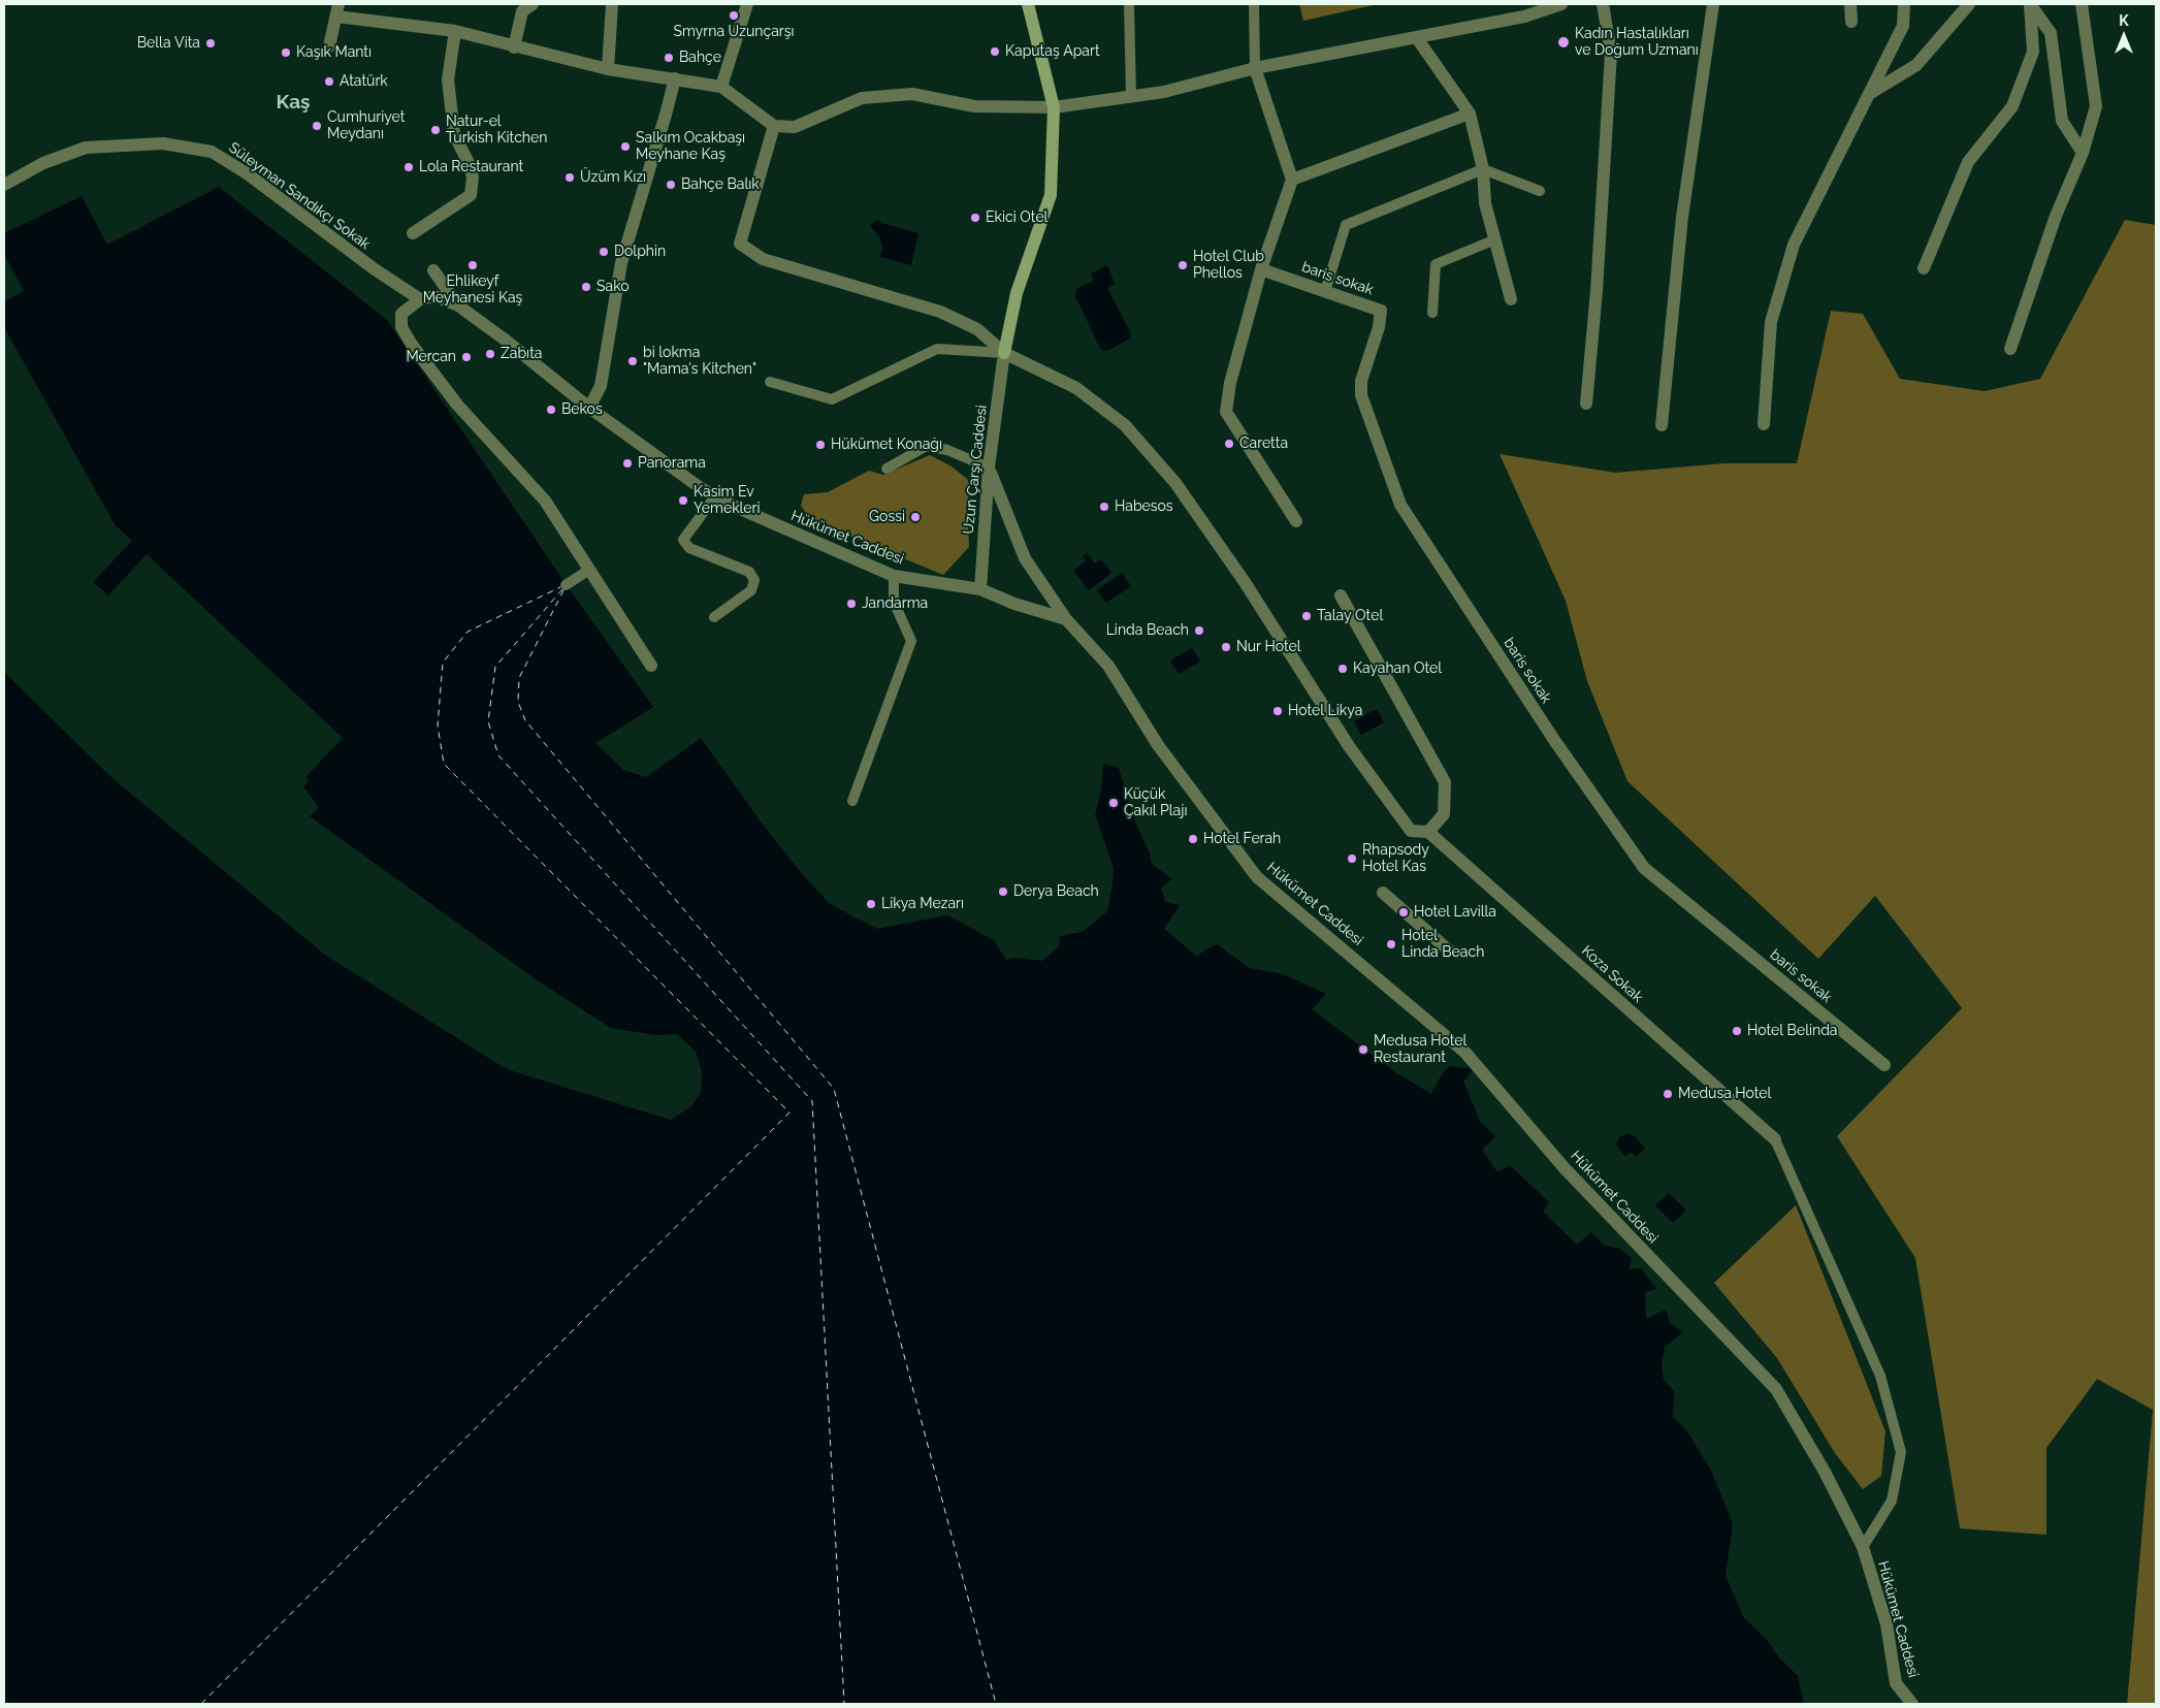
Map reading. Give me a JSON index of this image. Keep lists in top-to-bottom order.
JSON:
{
  "streets": {
    "street": [
      "Süleyman Sandıkçı Sokak",
      "baris sokak",
      "Uzun Çarşı Caddesi",
      "Hükümet Caddesi",
      "Koza Sokak"
    ]
  },
  "crossings": [
    ["Uzun Çarşı Caddesi", "Hükümet Caddesi"]
  ],
  "districts": ["Kaş"],
  "places": [
    "Smyrna Uzunçarşı",
    "Kadın Hastalıkları ve Doğum Uzmanı",
    "Bella Vita",
    "Kaputaş Apart",
    "Kaşık Mantı",
    "Bahçe",
    "Atatürk",
    "Cumhuriyet Meydanı",
    "Natur-el Turkish Kitchen",
    "Salkım Ocakbaşı Meyhane Kaş",
    "Lola Restaurant",
    "Üzüm Kızı",
    "Bahçe Balık",
    "Ekici Otel",
    "Dolphin",
    "Ehlikeyf Meyhanesi Kaş",
    "Hotel Club Phellos",
    "Sako",
    "Zabıta",
    "Mercan",
    "bi lokma \"Mama's Kitchen\"",
    "Bekos",
    "Caretta",
    "Hükümet Konağı",
    "Panorama",
    "Kasim Ev Yemekleri",
    "Habesos",
    "Gossi",
    "Jandarma",
    "Talay Otel",
    "Linda Beach",
    "Nur Hotel",
    "Kayahan Otel",
    "Hotel Likya",
    "Küçük Çakıl Plajı",
    "Hotel Ferah",
    "Rhapsody Hotel Kas",
    "Derya Beach",
    "Likya Mezarı",
    "Hotel Lavilla",
    "Hotel Linda Beach",
    "Hotel Belinda",
    "Medusa Hotel Restaurant",
    "Medusa Hotel"
  ],
  "north": "top"
}
